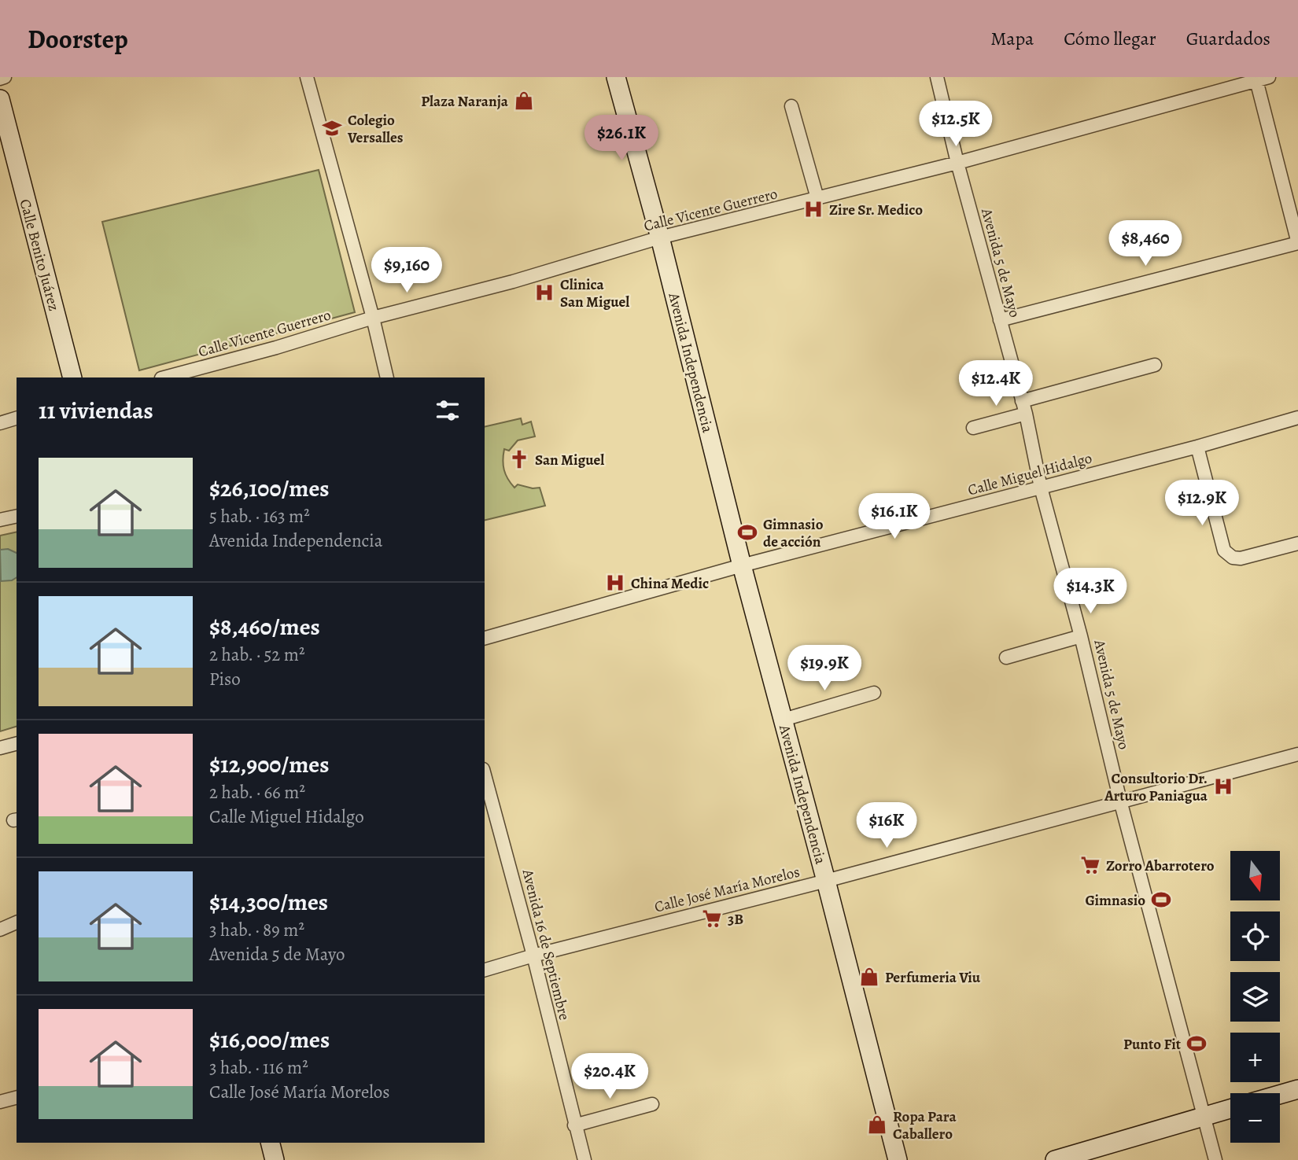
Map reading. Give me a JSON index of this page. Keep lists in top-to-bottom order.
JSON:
{
  "streets": {
    "main road": ["Calle Benito Juárez", "Avenida Independencia"],
    "street": [
      "Calle Vicente Guerrero",
      "Avenida 5 de Mayo",
      "Calle Miguel Hidalgo",
      "Calle José María Morelos",
      "Avenida 16 de Septiembre"
    ]
  },
  "crossings": [
    ["Calle Vicente Guerrero", "Avenida 5 de Mayo"],
    ["Calle Vicente Guerrero", "Avenida Independencia"],
    ["Avenida 5 de Mayo", "Calle Miguel Hidalgo"],
    ["Avenida 5 de Mayo", "Calle José María Morelos"],
    ["Avenida Independencia", "Calle Miguel Hidalgo"],
    ["Avenida Independencia", "Calle José María Morelos"],
    ["Calle José María Morelos", "Avenida 16 de Septiembre"]
  ],
  "places": {
    "shop": ["Plaza Naranja", "Perfumeria Viu", "Ropa Para Caballero"],
    "school or university": ["Colegio Versalles"],
    "hospital": [
      "Zire Sr. Medico",
      "Clinica San Miguel",
      "China Medic",
      "Consultorio Dr. Arturo Paniagua"
    ],
    "church": ["San Miguel"],
    "sports": ["Gimnasio de acción", "Gimnasio", "Punto Fit"],
    "supermarket": ["Zorro Abarrotero", "3B"]
  },
  "north": "bottom",
  "page": {
    "header": "Doorstep",
    "nav": ["Mapa", "Cómo llegar", "Guardados"],
    "price": [
      "$12.5K",
      "$26.1K",
      "$8,460",
      "$9,160",
      "$12.4K",
      "$12.9K",
      "$16.1K",
      "$14.3K",
      "$19.9K",
      "$16K",
      "$20.4K"
    ],
    "heading": "11 viviendas",
    "list": [
      {
        "name": "$26,100/mes",
        "note": "5 hab. · 163 m² · Avenida Independencia"
      },
      {
        "name": "$8,460/mes",
        "note": "2 hab. · 52 m² · Piso"
      },
      {
        "name": "$12,900/mes",
        "note": "2 hab. · 66 m² · Calle Miguel Hidalgo"
      },
      {
        "name": "$14,300/mes",
        "note": "3 hab. · 89 m² · Avenida 5 de Mayo"
      },
      {
        "name": "$16,000/mes",
        "note": "3 hab. · 116 m² · Calle José María Morelos"
      }
    ],
    "map_buttons": ["+", "−"]
  }
}
